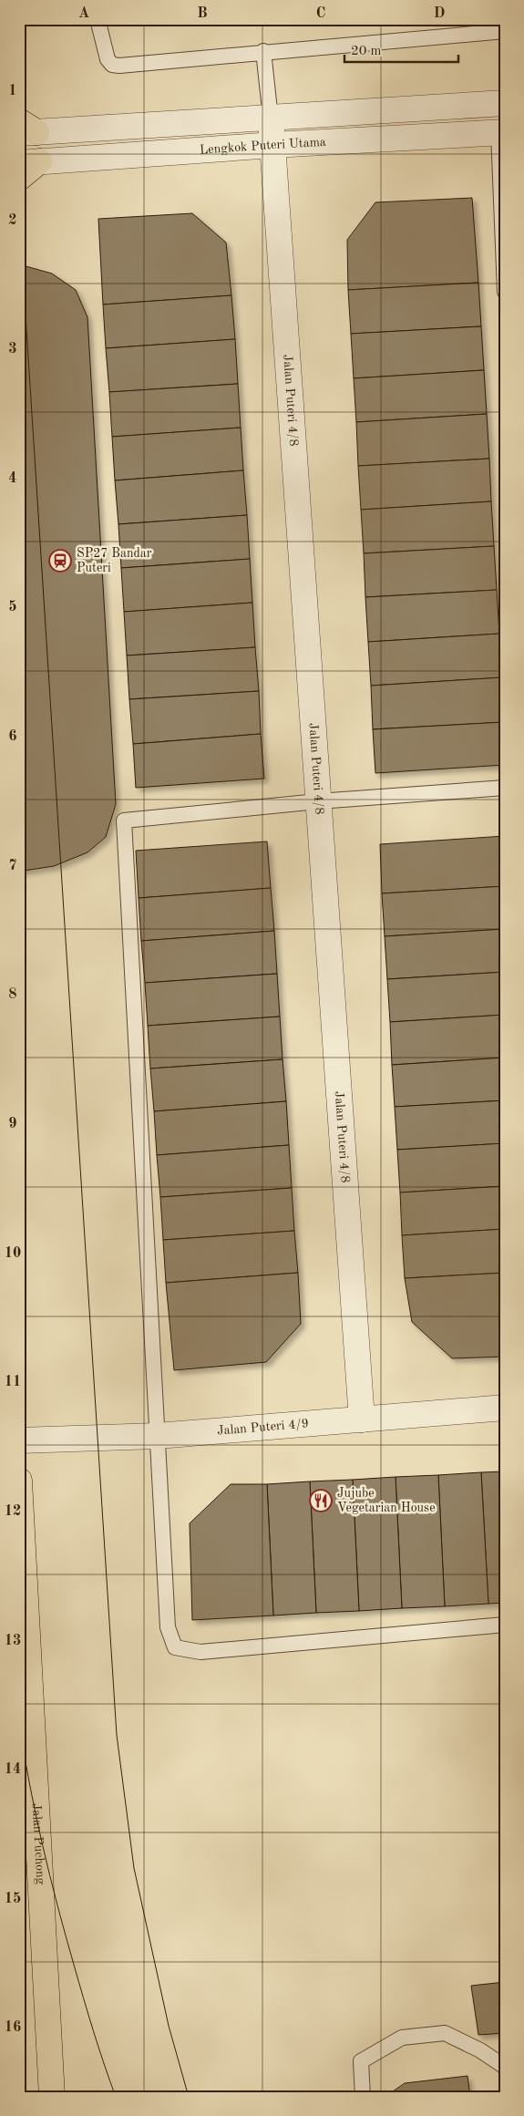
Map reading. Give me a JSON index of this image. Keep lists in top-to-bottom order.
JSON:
{
  "streets": {
    "main road": ["Jalan Puchong"],
    "street": ["Lengkok Puteri Utama", "Jalan Puteri 4/8", "Jalan Puteri 4/9"]
  },
  "crossings": [
    ["Lengkok Puteri Utama", "Jalan Puteri 4/8"],
    ["Jalan Puteri 4/8", "Jalan Puteri 4/9"]
  ],
  "places": {
    "station": ["SP27 Bandar Puteri"],
    "restaurant": ["Jujube Vegetarian House"]
  },
  "scale_bar": "20 m",
  "grid": {
    "columns": [
      "A",
      "B",
      "C",
      "D"
    ],
    "rows": [
      "1",
      "2",
      "3",
      "4",
      "5",
      "6",
      "7",
      "8",
      "9",
      "10",
      "11",
      "12",
      "13",
      "14",
      "15",
      "16"
    ]
  }
}
